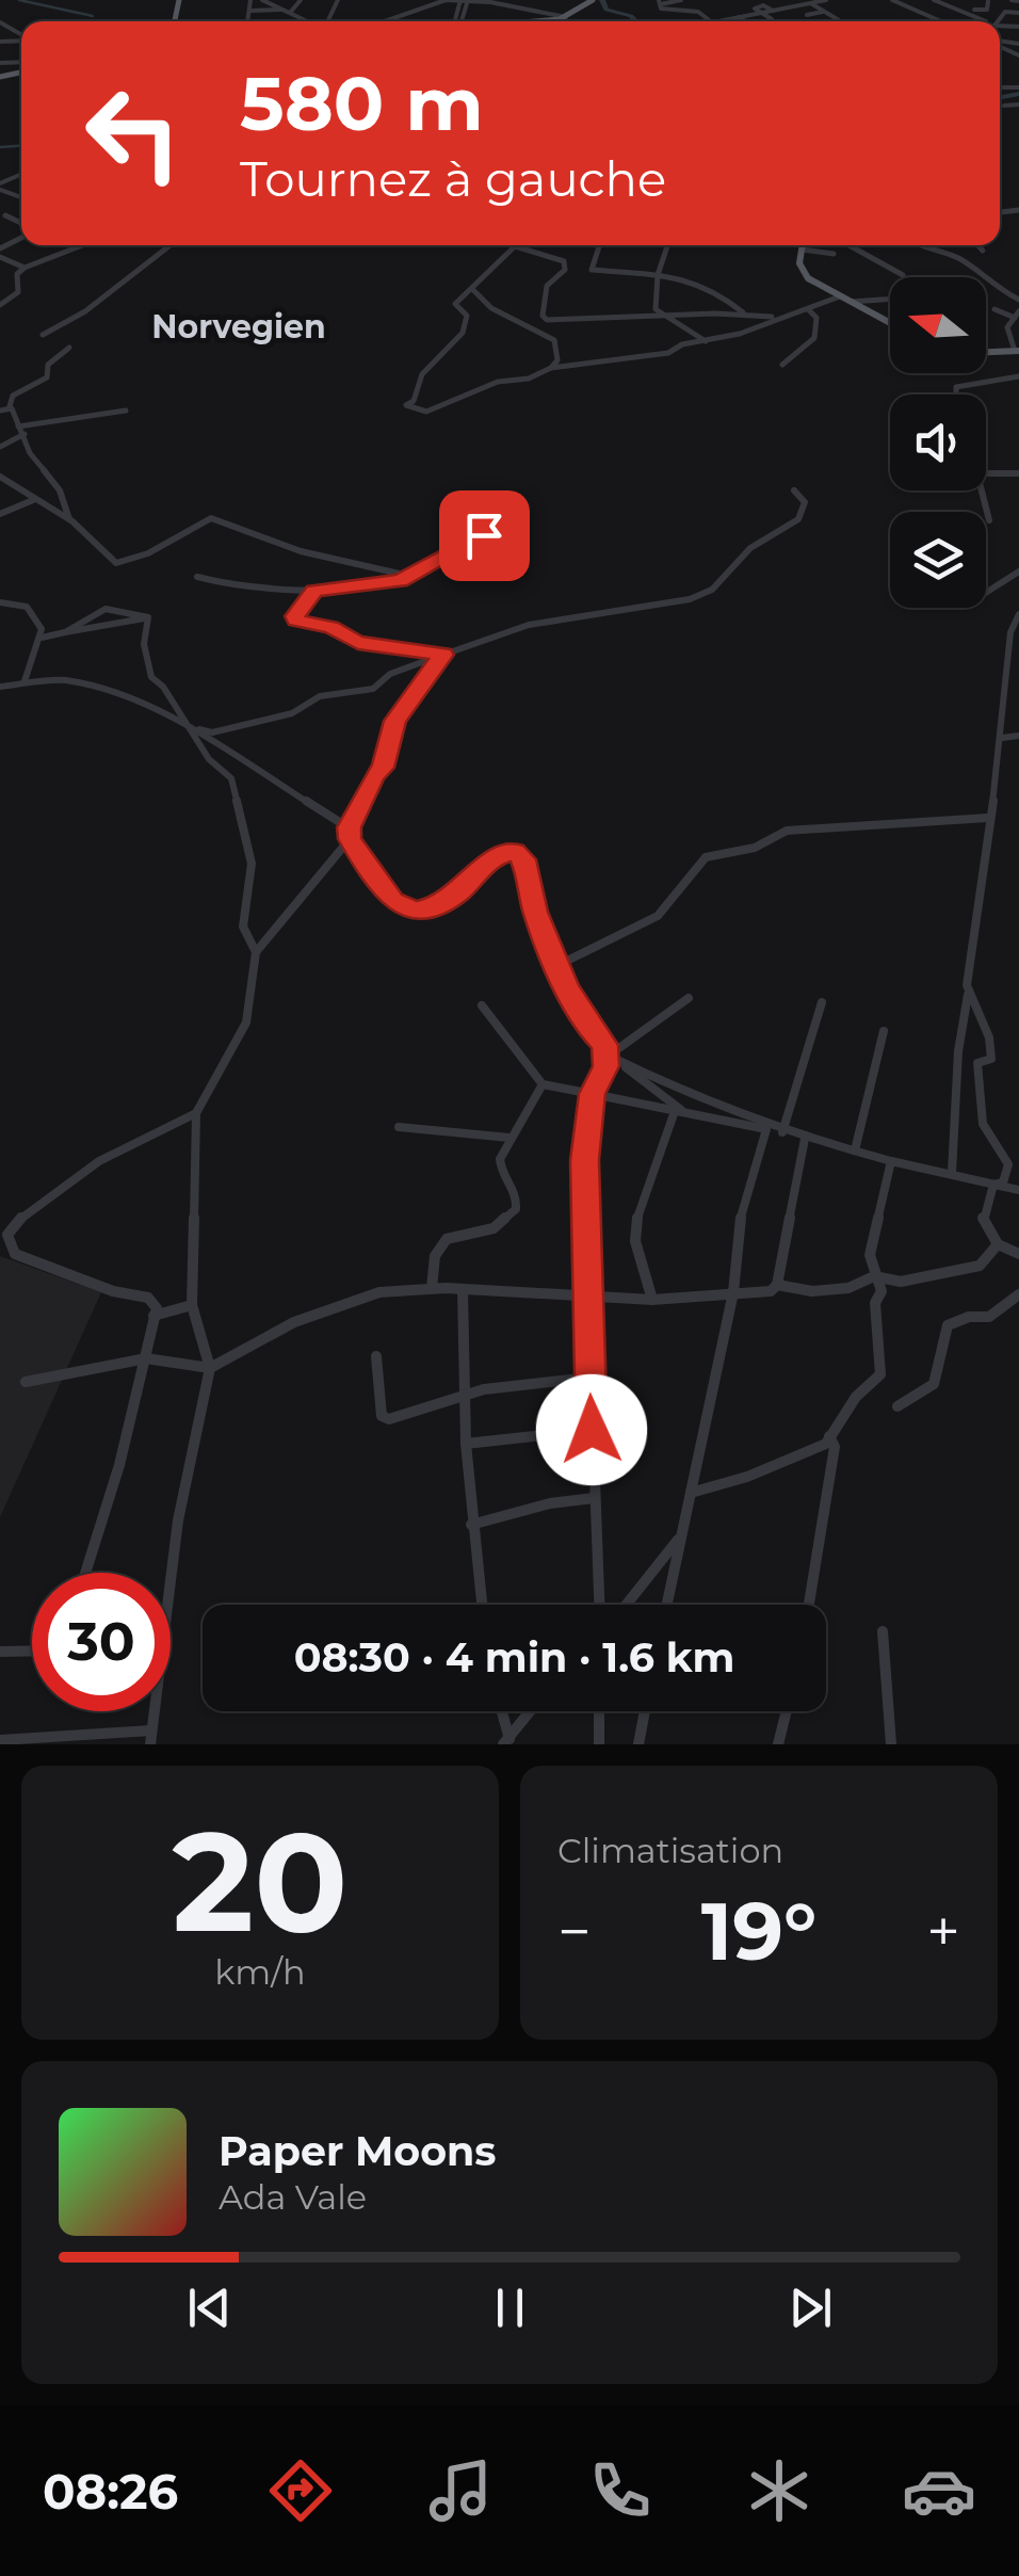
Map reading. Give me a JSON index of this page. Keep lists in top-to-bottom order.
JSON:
{
  "districts": ["Norvegien"],
  "north": "left",
  "page": {
    "turn": ["580 m", "Tournez à gauche"],
    "limit": "30",
    "trip": "08:30 · 4 min · 1.6 km",
    "tile": [
      ["20", "km/h"],
      "Climatisation"
    ],
    "heat": ["−", "19°", "+"],
    "song": ["Paper Moons", "Ada Vale"],
    "tabs": "08:26"
  }
}
